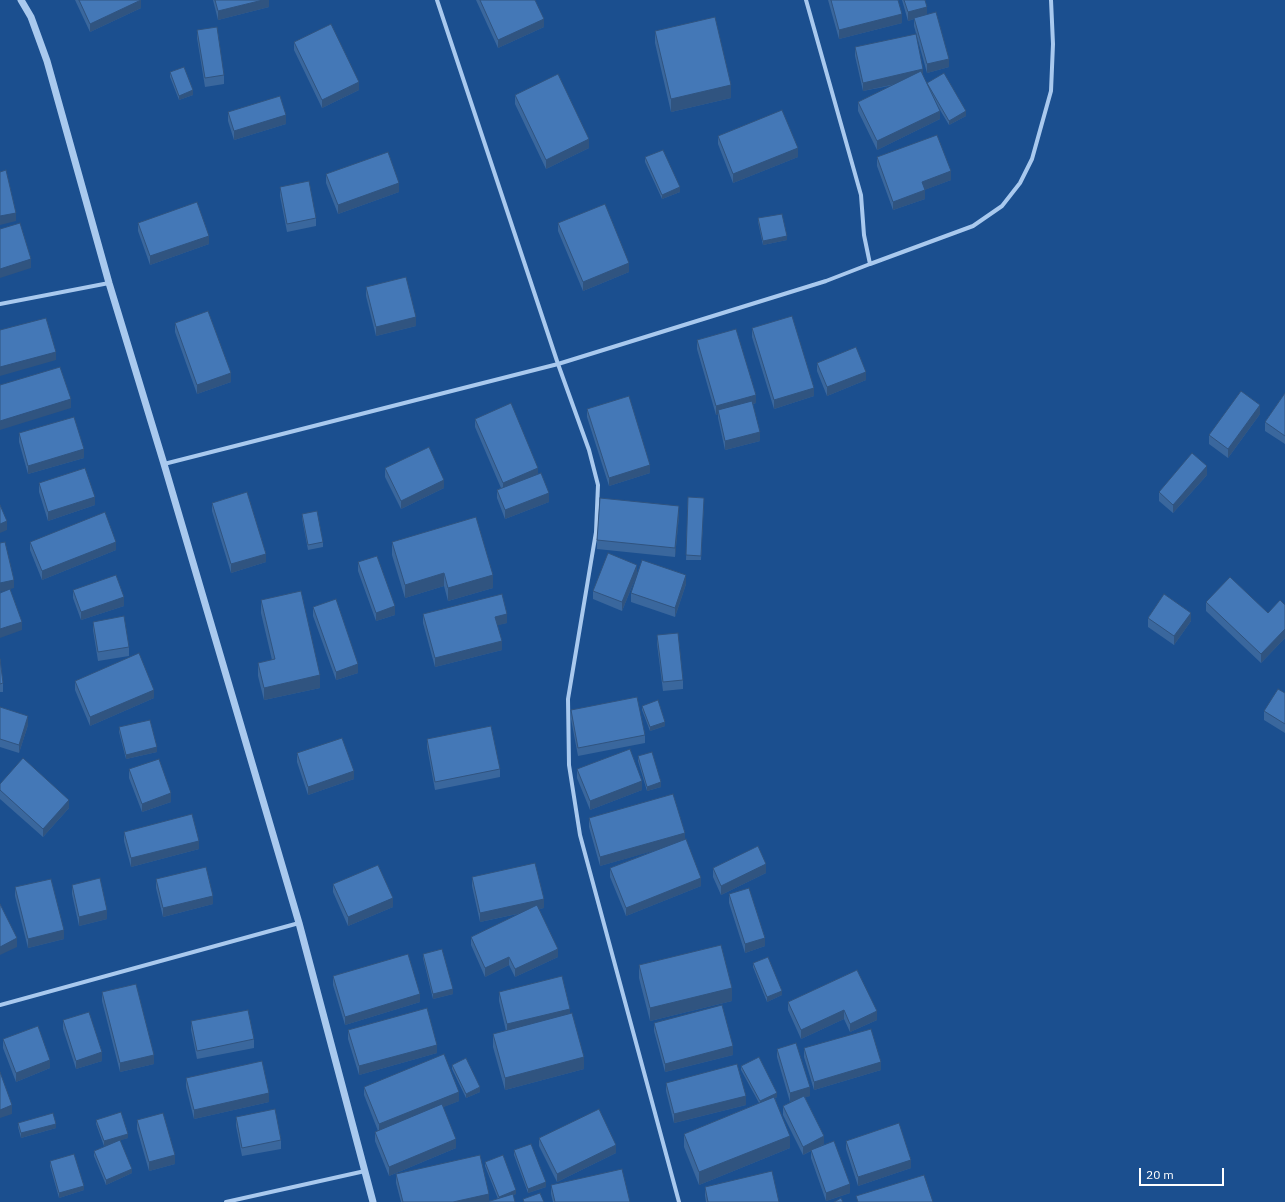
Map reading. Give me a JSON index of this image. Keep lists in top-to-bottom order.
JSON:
{
  "scale_bar": "20 m"
}
